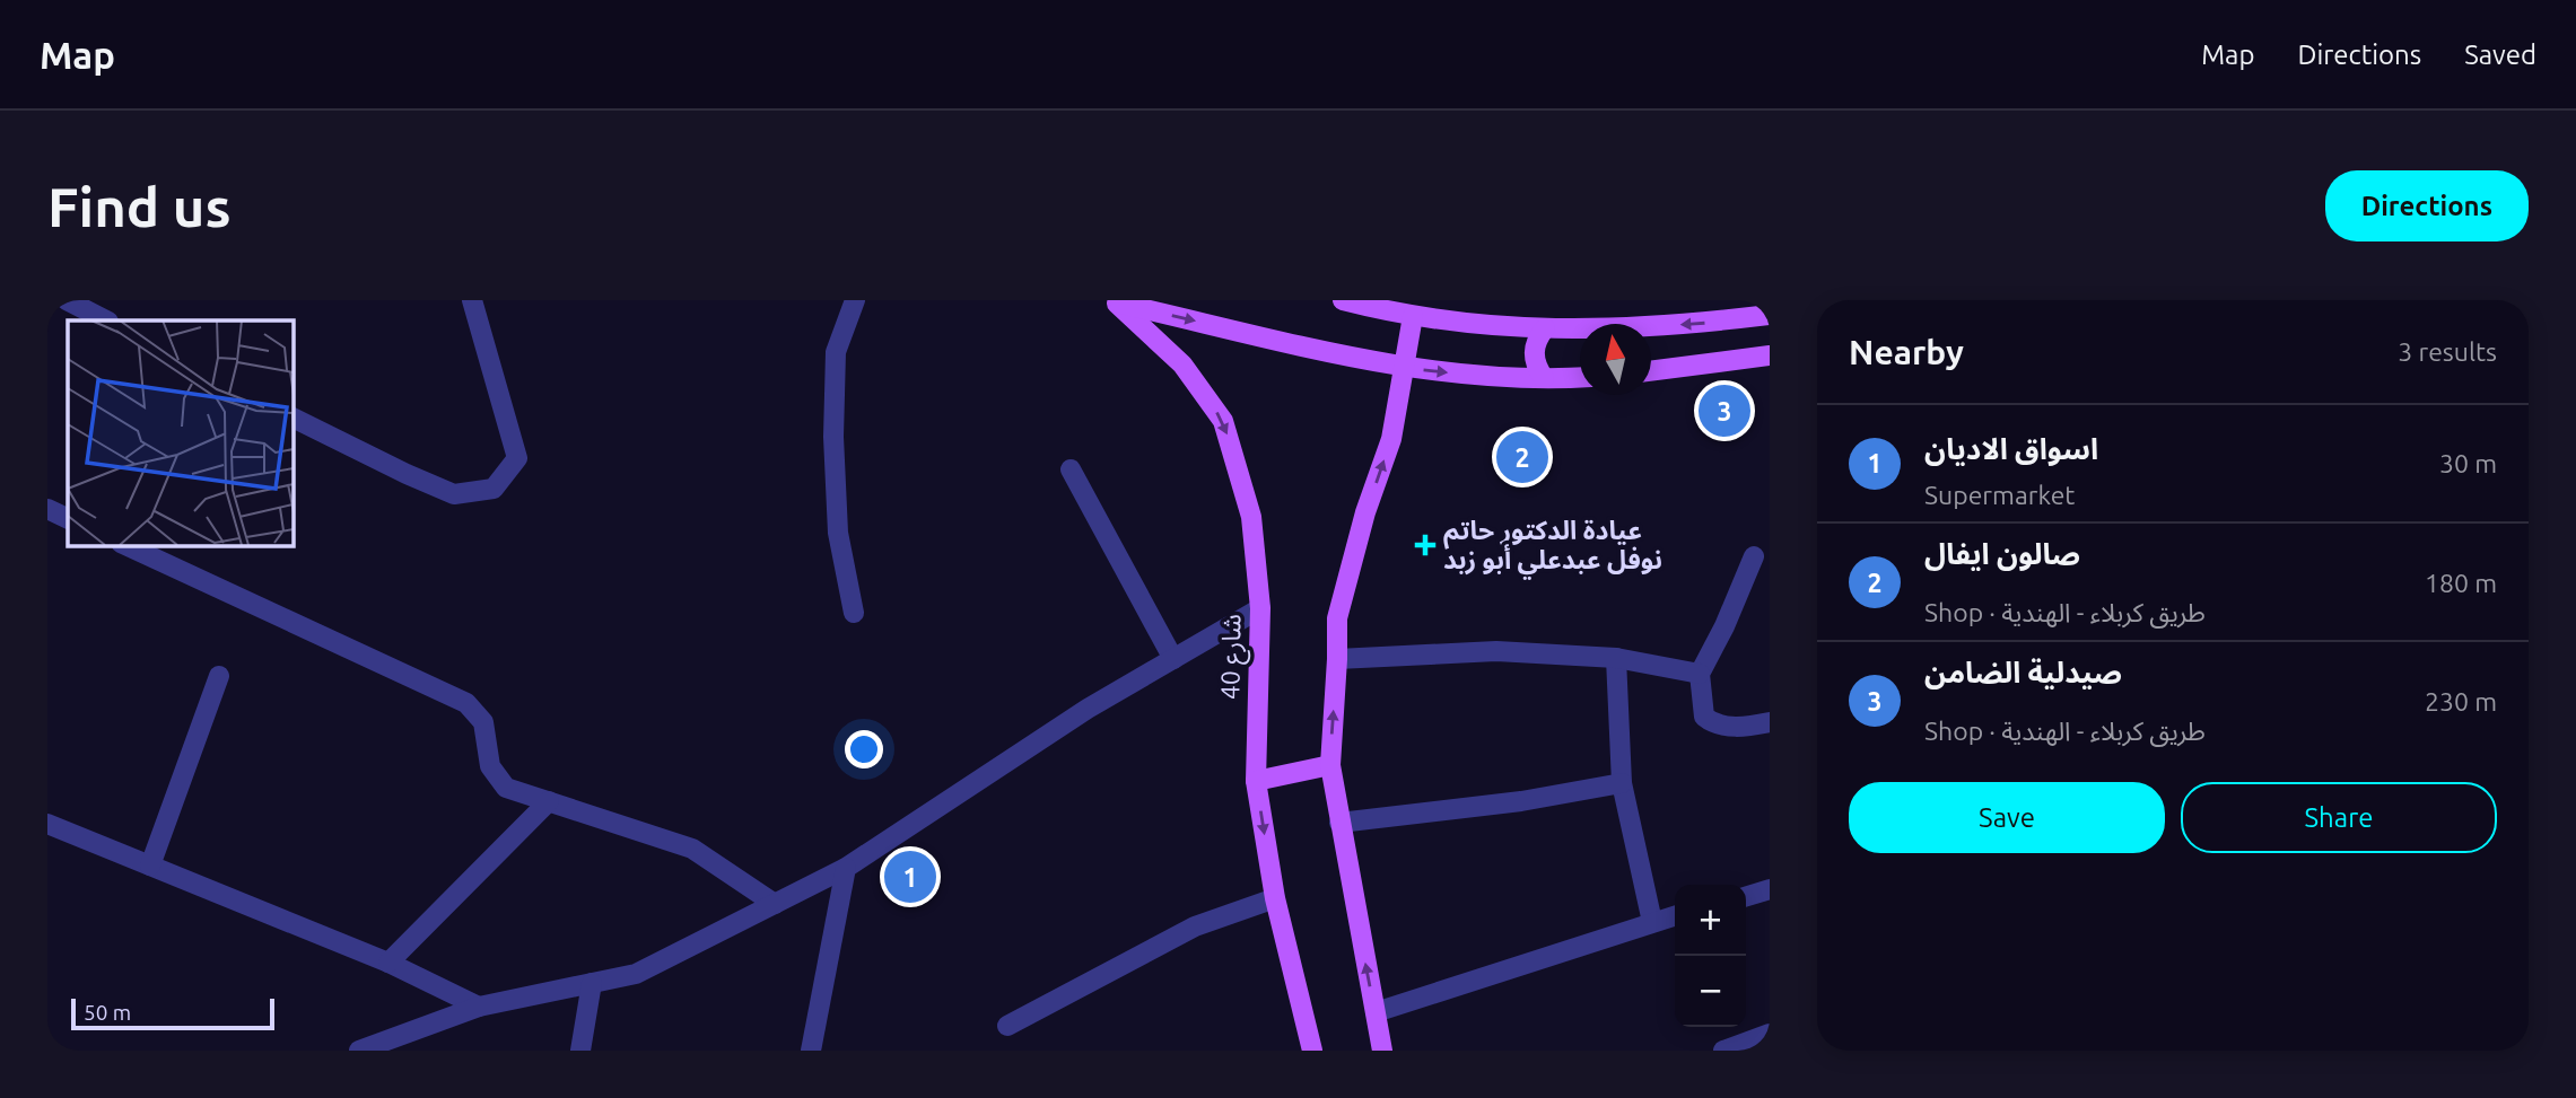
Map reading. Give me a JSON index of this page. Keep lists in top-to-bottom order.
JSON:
{
  "streets": {
    "main road": ["شارع 40"]
  },
  "one_way": ["شارع 40"],
  "places": {
    "health": ["عيادة الدكتور حاتم نوفل عبدعلي أبو زبد"]
  },
  "scale_bar": "50 m",
  "north": "top",
  "page": {
    "header": "Map",
    "nav": ["Map", "Directions", "Saved"],
    "buttons": [
      "Directions",
      ["Save", "Share"]
    ],
    "title": "Find us",
    "heading": ["Nearby", "3 results"],
    "pins": ["3", "2", "1"],
    "list": [
      {
        "mark": "1",
        "name": "اسواق الاديان",
        "note": "Supermarket",
        "value": "30 m"
      },
      {
        "mark": "2",
        "name": "صالون ايفال",
        "note": "Shop · طريق كربلاء - الهندية",
        "value": "180 m"
      },
      {
        "mark": "3",
        "name": "صيدلية الضامن",
        "note": "Shop · طريق كربلاء - الهندية",
        "value": "230 m"
      }
    ],
    "map_buttons": ["+", "−"],
    "scale": "50 m"
  }
}
